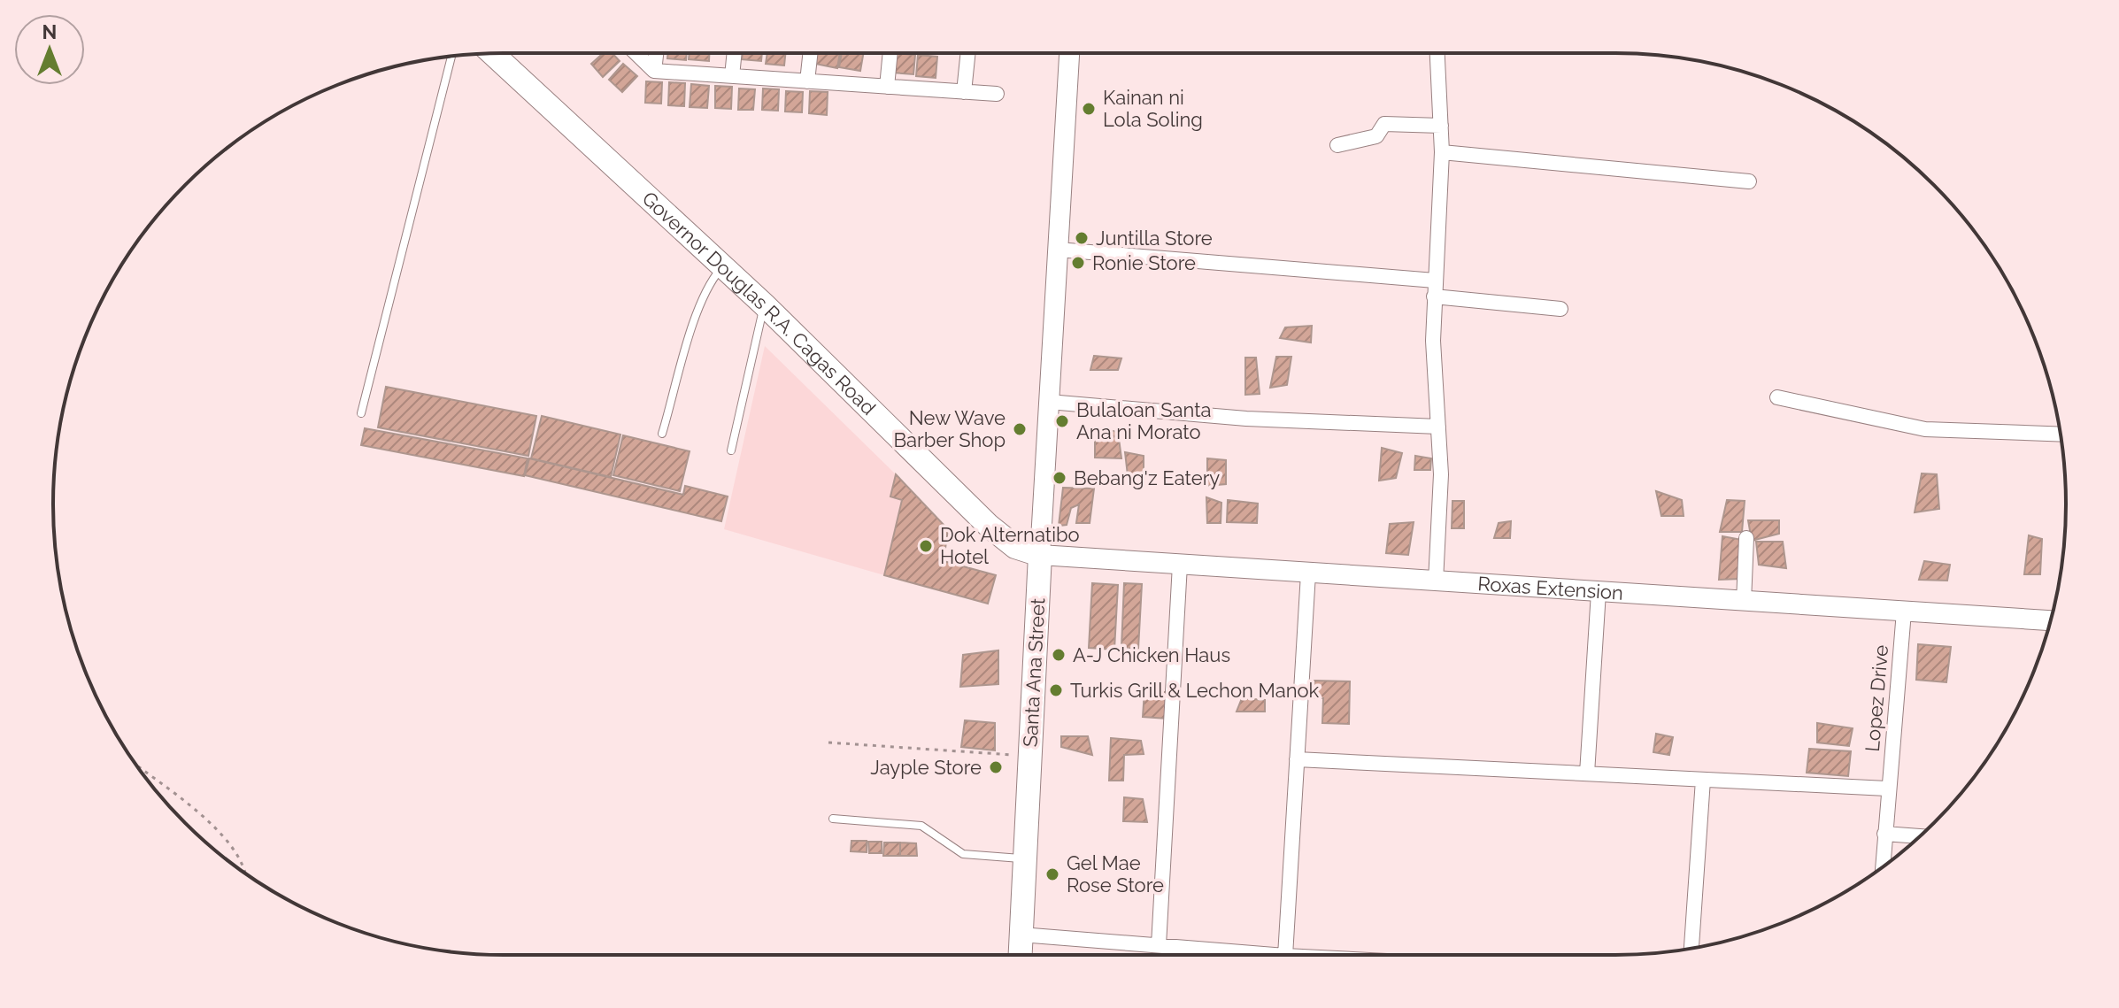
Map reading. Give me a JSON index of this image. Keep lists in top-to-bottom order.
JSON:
{
  "streets": {
    "main road": ["Governor Douglas R.A. Cagas Road", "Roxas Extension", "Santa Ana Street"],
    "street": ["Lopez Drive"]
  },
  "crossings": [
    ["Governor Douglas R.A. Cagas Road", "Roxas Extension"],
    ["Governor Douglas R.A. Cagas Road", "Santa Ana Street"],
    ["Roxas Extension", "Santa Ana Street"],
    ["Roxas Extension", "Lopez Drive"]
  ],
  "places": [
    "Kainan ni Lola Soling",
    "Juntilla Store",
    "Ronie Store",
    "Bulaloan Santa Ana ni Morato",
    "New Wave Barber Shop",
    "Bebang'z Eatery",
    "Dok Alternatibo Hotel",
    "A-J Chicken Haus",
    "Turkis Grill & Lechon Manok",
    "Jayple Store",
    "Gel Mae Rose Store"
  ],
  "north": "top"
}
